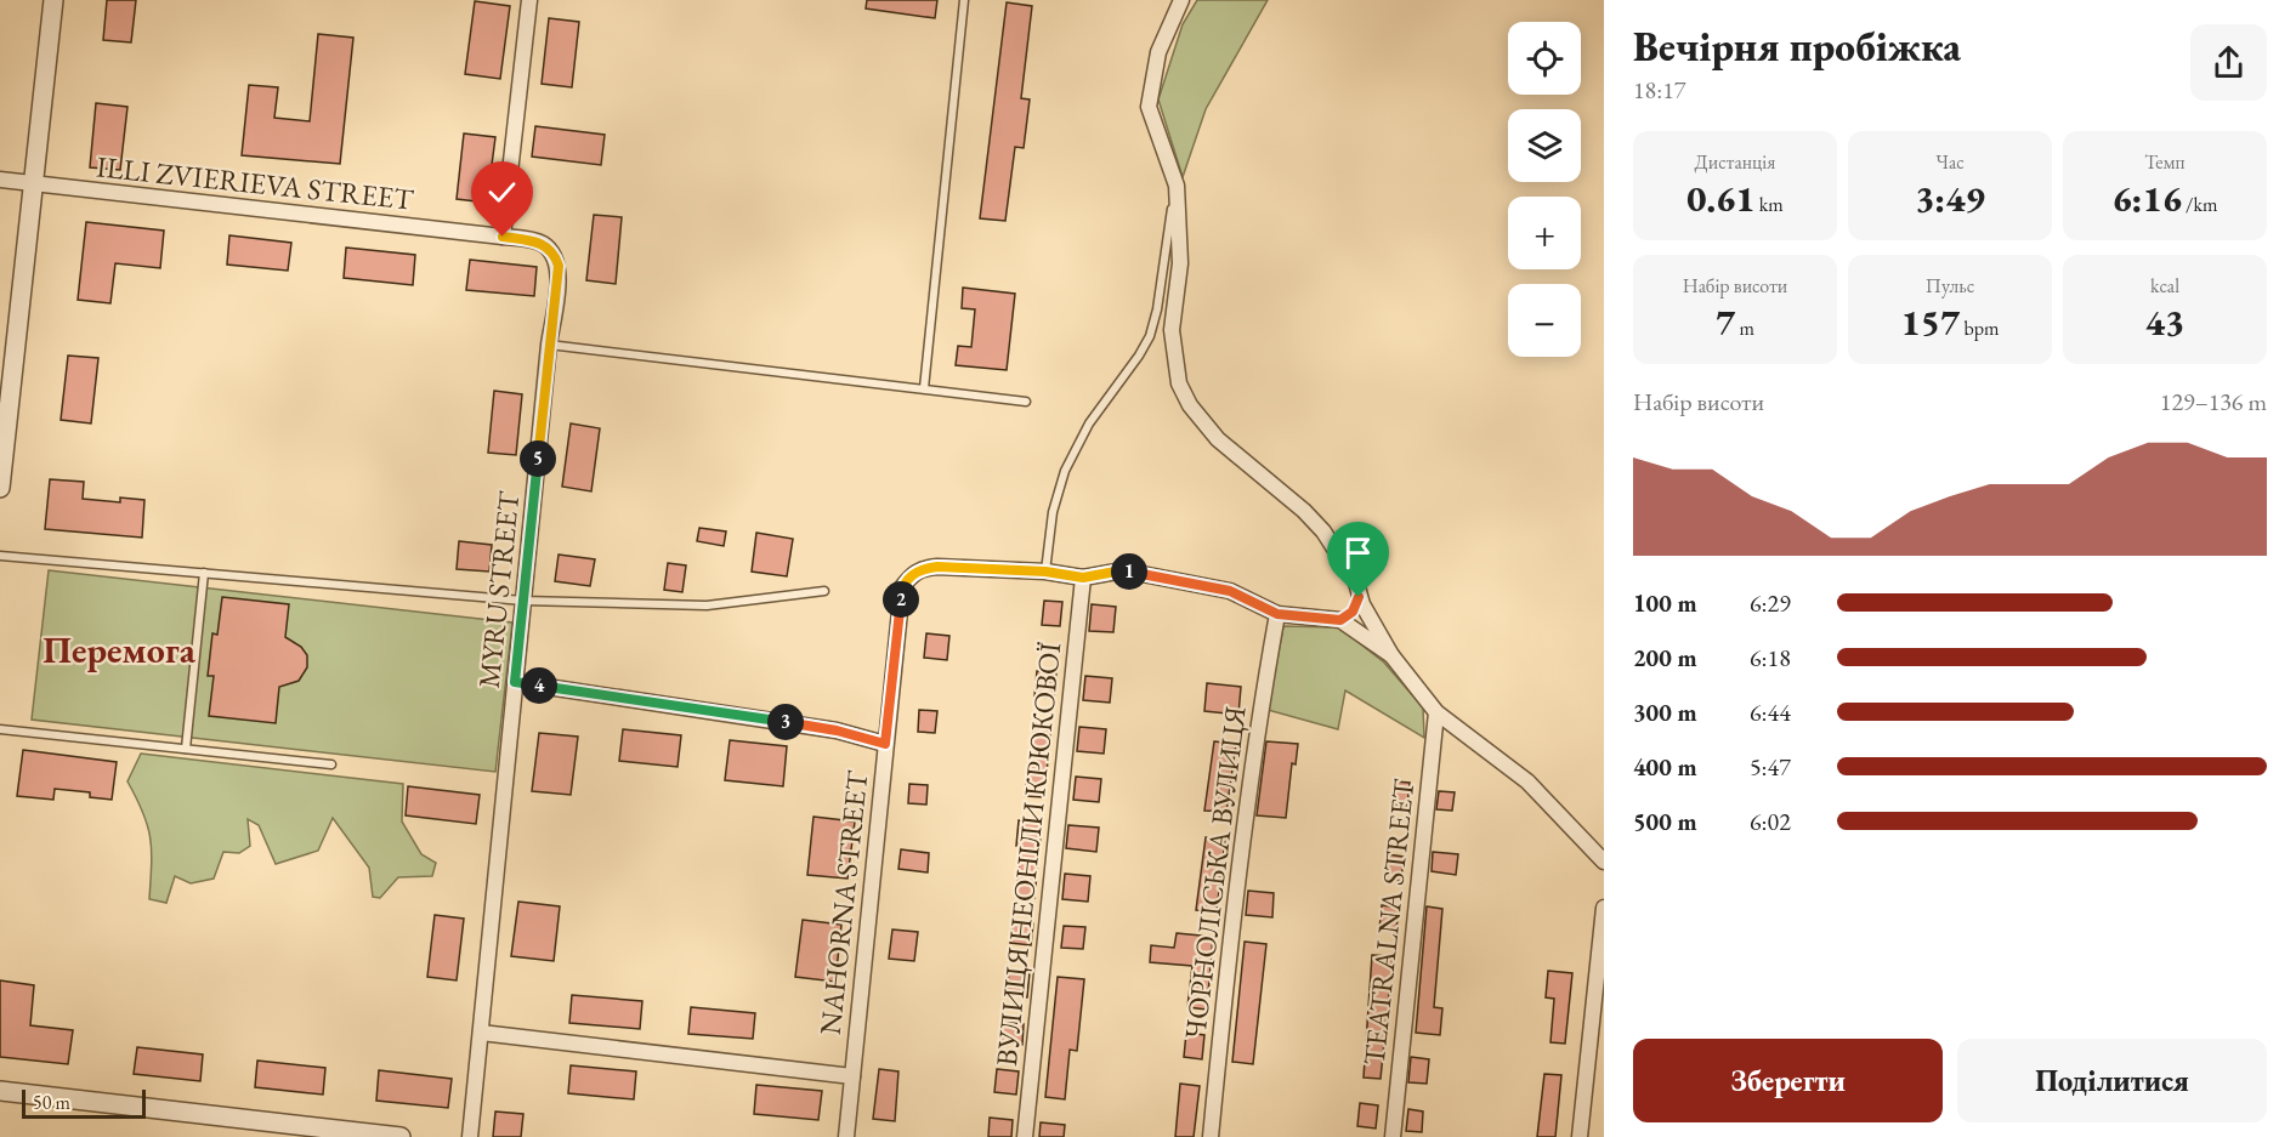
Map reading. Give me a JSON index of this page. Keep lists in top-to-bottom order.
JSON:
{
  "streets": {
    "street": [
      "ILLI ZVIERIEVA STREET",
      "MYRU STREET",
      "ВУЛИЦЯ НЕОНІЛИ КРЮКОВОЇ",
      "ЧОРНОЛІСЬКА ВУЛИЦЯ",
      "NAHORNA STREET",
      "TEATRALNA STREET"
    ]
  },
  "crossings": [
    ["ILLI ZVIERIEVA STREET", "MYRU STREET"]
  ],
  "districts": ["Перемога"],
  "scale_bar": "50 m",
  "page": {
    "heading": ["Вечірня пробіжка", "18:17"],
    "map_buttons": ["+", "−"],
    "stats": [
      ["Дистанція", "0.61 km"],
      ["Час", "3:49"],
      ["Темп", "6:16 /km"],
      ["Набір висоти", "7 m"],
      ["Пульс", "157 bpm"],
      ["kcal", "43"]
    ],
    "chart": ["Набір висоти", "129–136 m"],
    "pins": [
      "5",
      "1",
      "2",
      "4",
      "3"
    ],
    "list": [
      {
        "name": "100 m",
        "note": "6:29"
      },
      {
        "name": "200 m",
        "note": "6:18"
      },
      {
        "name": "300 m",
        "note": "6:44"
      },
      {
        "name": "400 m",
        "note": "5:47"
      },
      {
        "name": "500 m",
        "note": "6:02"
      }
    ],
    "buttons": ["Зберегти", "Поділитися"],
    "scale": "50 m"
  }
}
